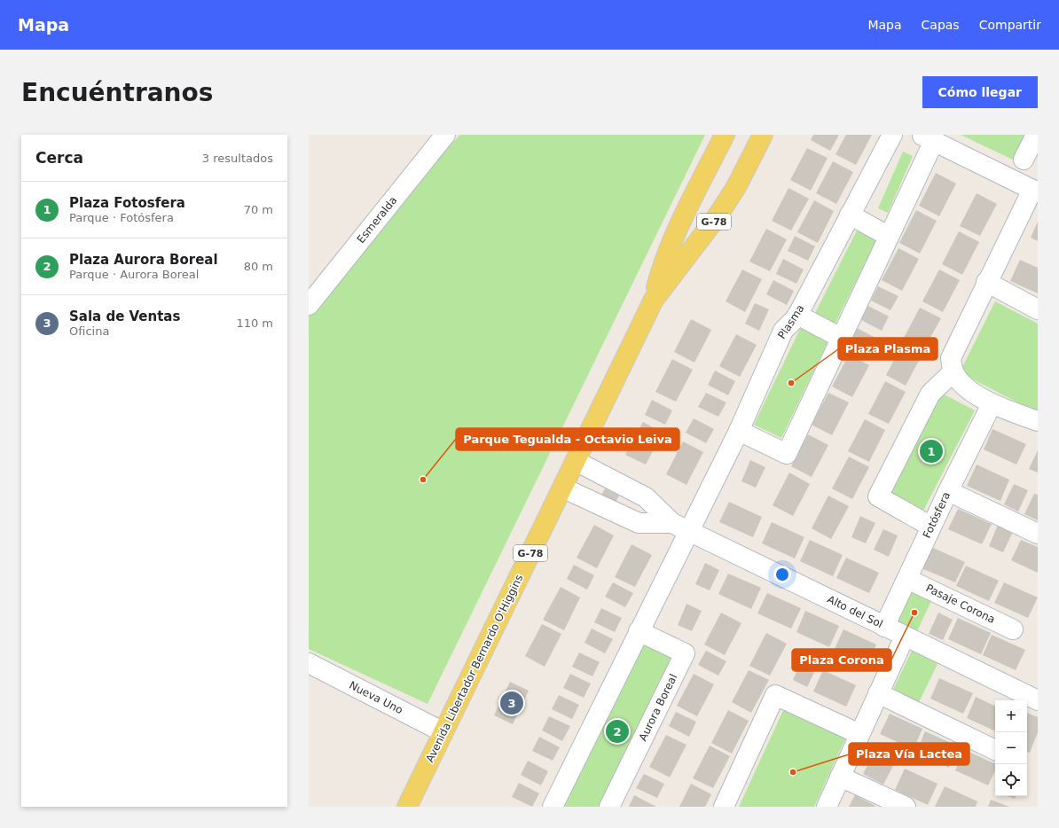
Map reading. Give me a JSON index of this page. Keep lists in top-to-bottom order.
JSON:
{
  "streets": {
    "main road": ["G-78", "Avenida Libertador Bernardo O'Higgins"],
    "street": [
      "Esmeralda",
      "Plasma",
      "Fotósfera",
      "Pasaje Corona",
      "Alto del Sol",
      "Nueva Uno",
      "Aurora Boreal"
    ]
  },
  "crossings": [
    ["Plasma", "Alto del Sol"],
    ["Fotósfera", "Pasaje Corona"],
    ["Fotósfera", "Alto del Sol"],
    ["Alto del Sol", "Avenida Libertador Bernardo O'Higgins"],
    ["Avenida Libertador Bernardo O'Higgins", "Nueva Uno"]
  ],
  "places": [
    "Plaza Plasma",
    "Parque Tegualda - Octavio Leiva",
    "Plaza Corona",
    "Plaza Vía Lactea"
  ],
  "page": {
    "header": "Mapa",
    "nav": ["Mapa", "Capas", "Compartir"],
    "buttons": "Cómo llegar",
    "title": "Encuéntranos",
    "heading": ["Cerca", "3 resultados"],
    "list": [
      {
        "mark": "1",
        "name": "Plaza Fotosfera",
        "note": "Parque · Fotósfera",
        "value": "70 m"
      },
      {
        "mark": "2",
        "name": "Plaza Aurora Boreal",
        "note": "Parque · Aurora Boreal",
        "value": "80 m"
      },
      {
        "mark": "3",
        "name": "Sala de Ventas",
        "note": "Oficina",
        "value": "110 m"
      }
    ],
    "pins": ["1", "3", "2"],
    "map_buttons": ["+", "−"]
  }
}
